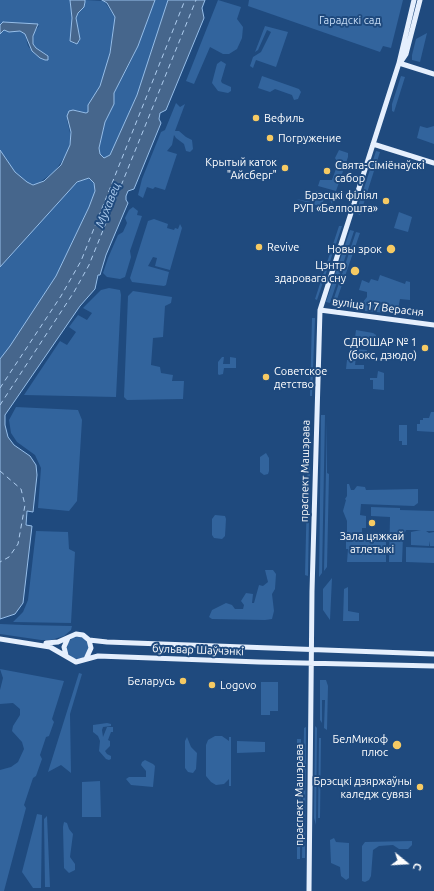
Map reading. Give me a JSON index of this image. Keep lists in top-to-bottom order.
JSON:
{
  "streets": {
    "main road": ["вуліца 17 Верасня", "праспект Машэрава", "бульвар Шаўчэнкі"]
  },
  "crossings": [
    ["вуліца 17 Верасня", "праспект Машэрава"],
    ["праспект Машэрава", "бульвар Шаўчэнкі"]
  ],
  "water": ["Мухавец"],
  "parks": ["Гарадскі сад"],
  "places": [
    "Вефиль",
    "Погружение",
    "Крытый каток \"Айсберг\"",
    "Свята-Сіміёнаўскі сабор",
    "Брэсцкі філіял РУП «Белпошта»",
    "Revive",
    "Новы зрок",
    "Цэнтр здаровага сну",
    "СДЮШАР № 1 (бокс, дзюдо)",
    "Советское детство",
    "Зала цяжкай атлетыкі",
    "Беларусь",
    "Logovo",
    "БелМикоф плюс",
    "Брэсцкі дзяржаўны каледж сувязі"
  ],
  "north": "right"
}
